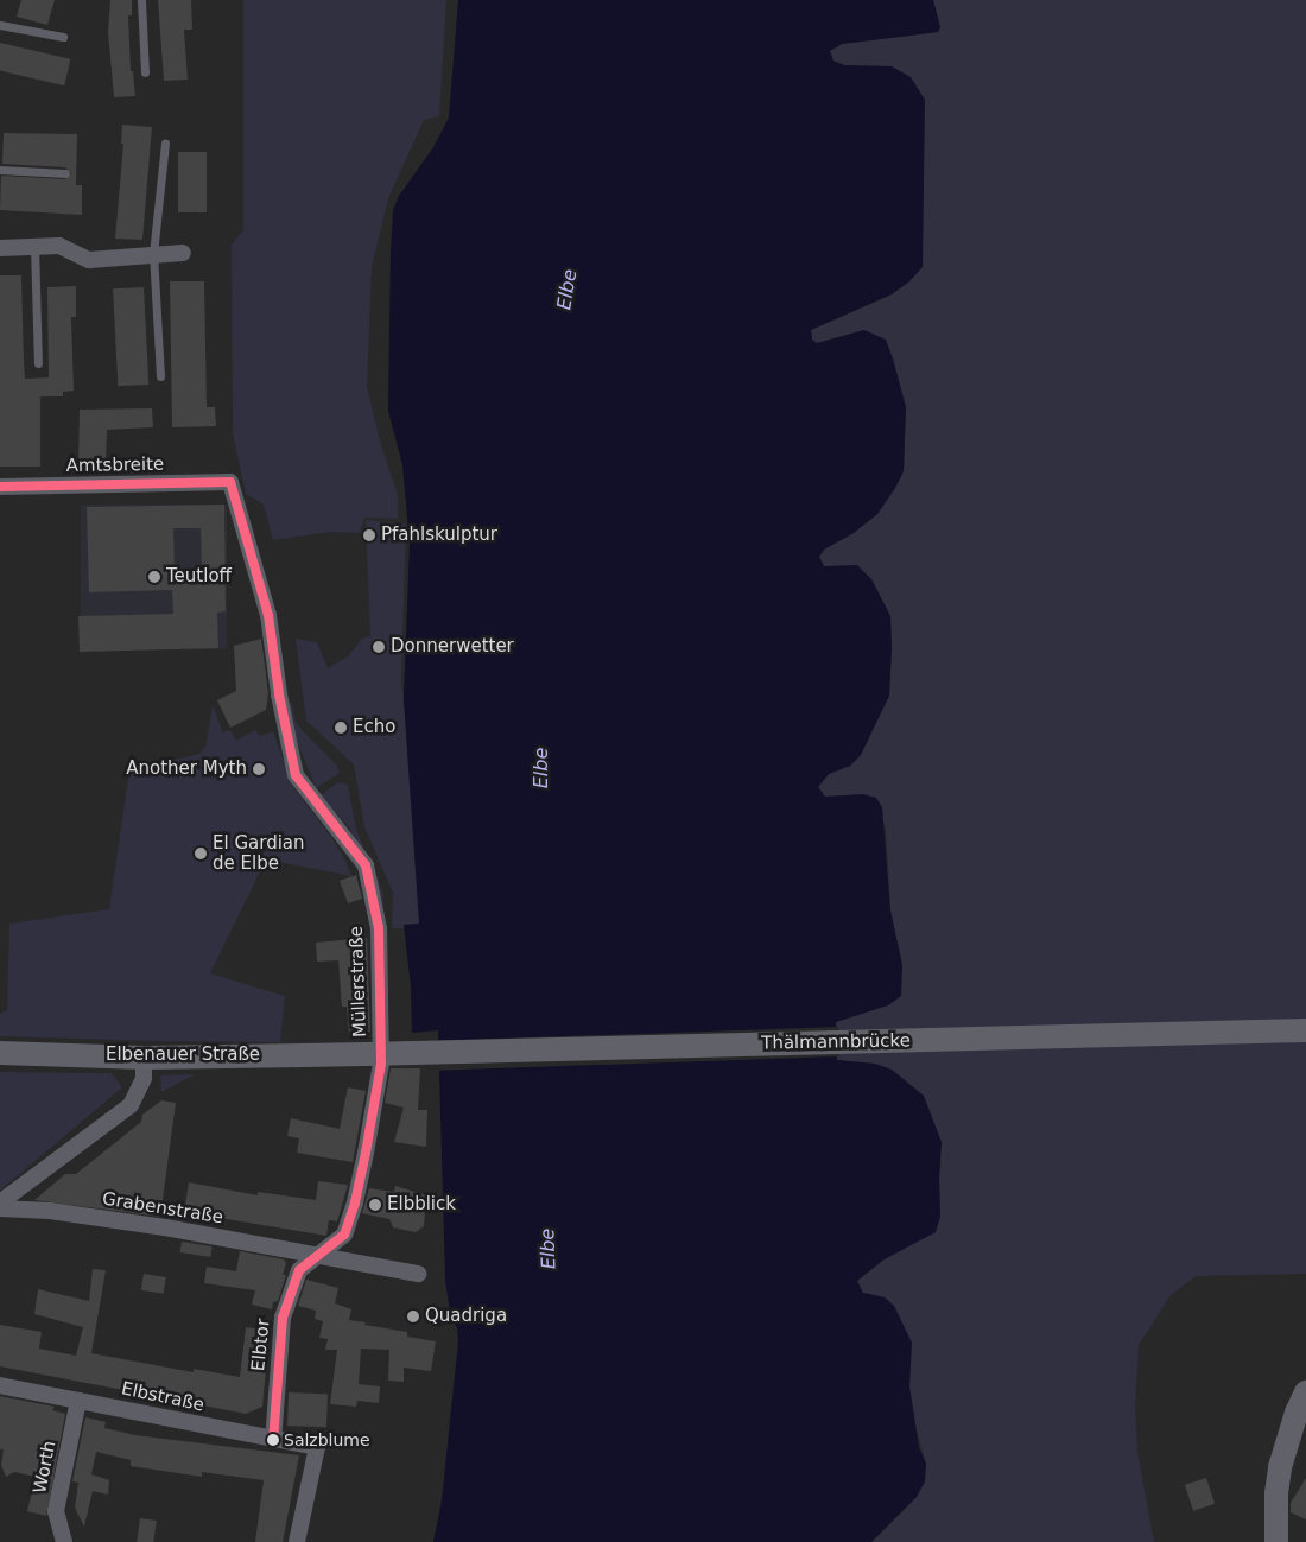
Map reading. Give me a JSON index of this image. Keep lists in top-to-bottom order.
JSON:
{
  "streets": {
    "street": [
      "Amtsbreite",
      "Müllerstraße",
      "Thälmannbrücke",
      "Elbenauer Straße",
      "Grabenstraße",
      "Elbtor",
      "Elbstraße",
      "Worth"
    ]
  },
  "crossings": [
    ["Amtsbreite", "Müllerstraße"],
    ["Müllerstraße", "Grabenstraße"],
    ["Müllerstraße", "Elbtor"],
    ["Thälmannbrücke", "Elbenauer Straße"],
    ["Grabenstraße", "Elbtor"],
    ["Elbtor", "Elbstraße"],
    ["Elbstraße", "Worth"]
  ],
  "water": ["Elbe"],
  "places": [
    "Pfahlskulptur",
    "Teutloff",
    "Donnerwetter",
    "Echo",
    "Another Myth",
    "El Gardian de Elbe",
    "Elbblick",
    "Quadriga",
    "Salzblume"
  ]
}
